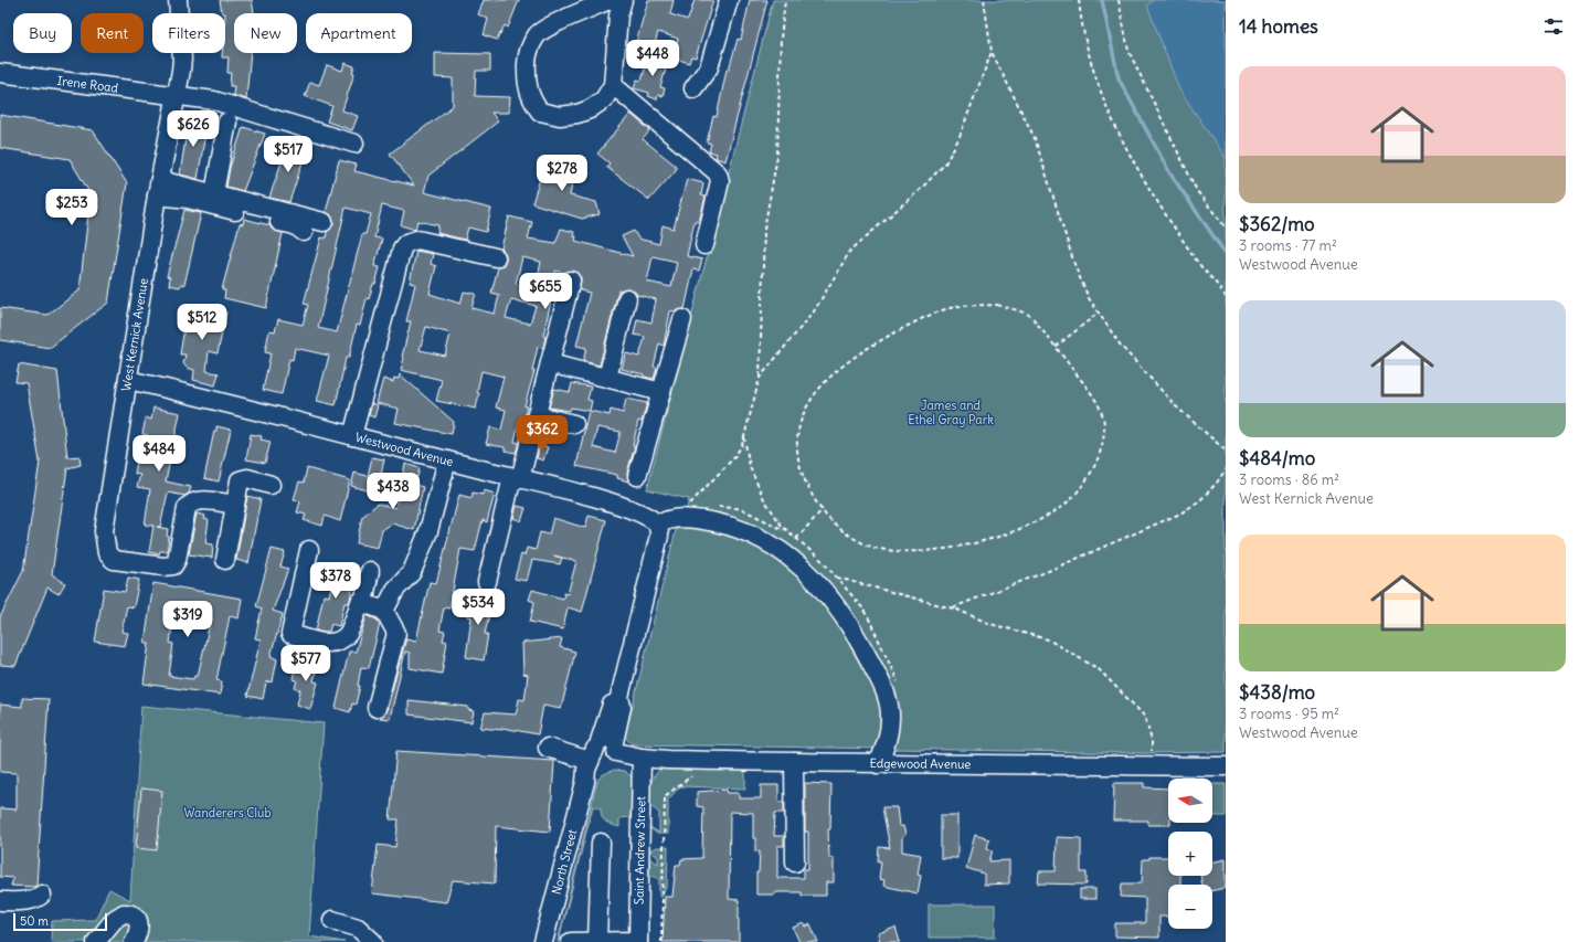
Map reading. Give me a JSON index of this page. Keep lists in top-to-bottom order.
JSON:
{
  "streets": {
    "street": [
      "Irene Road",
      "West Kernick Avenue",
      "Westwood Avenue",
      "Edgewood Avenue",
      "Saint Andrew Street",
      "North Street"
    ]
  },
  "crossings": [
    ["Irene Road", "West Kernick Avenue"],
    ["West Kernick Avenue", "Westwood Avenue"],
    ["Westwood Avenue", "North Street"],
    ["Edgewood Avenue", "Saint Andrew Street"],
    ["Edgewood Avenue", "North Street"]
  ],
  "parks": ["James and Ethel Gray Park", "Wanderers Club"],
  "scale_bar": "50 m",
  "north": "left",
  "page": {
    "heading": "14 homes",
    "chip": [
      "Buy",
      "Rent",
      "Filters",
      "New",
      "Apartment"
    ],
    "price": [
      "$448",
      "$626",
      "$517",
      "$278",
      "$253",
      "$655",
      "$512",
      "$362",
      "$484",
      "$438",
      "$378",
      "$534",
      "$319",
      "$577"
    ],
    "list": [
      {
        "name": "$362/mo",
        "note": "3 rooms · 77 m² · Westwood Avenue"
      },
      {
        "name": "$484/mo",
        "note": "3 rooms · 86 m² · West Kernick Avenue"
      },
      {
        "name": "$438/mo",
        "note": "3 rooms · 95 m² · Westwood Avenue"
      }
    ],
    "map_buttons": ["+", "−"],
    "scale": "50 m"
  }
}
